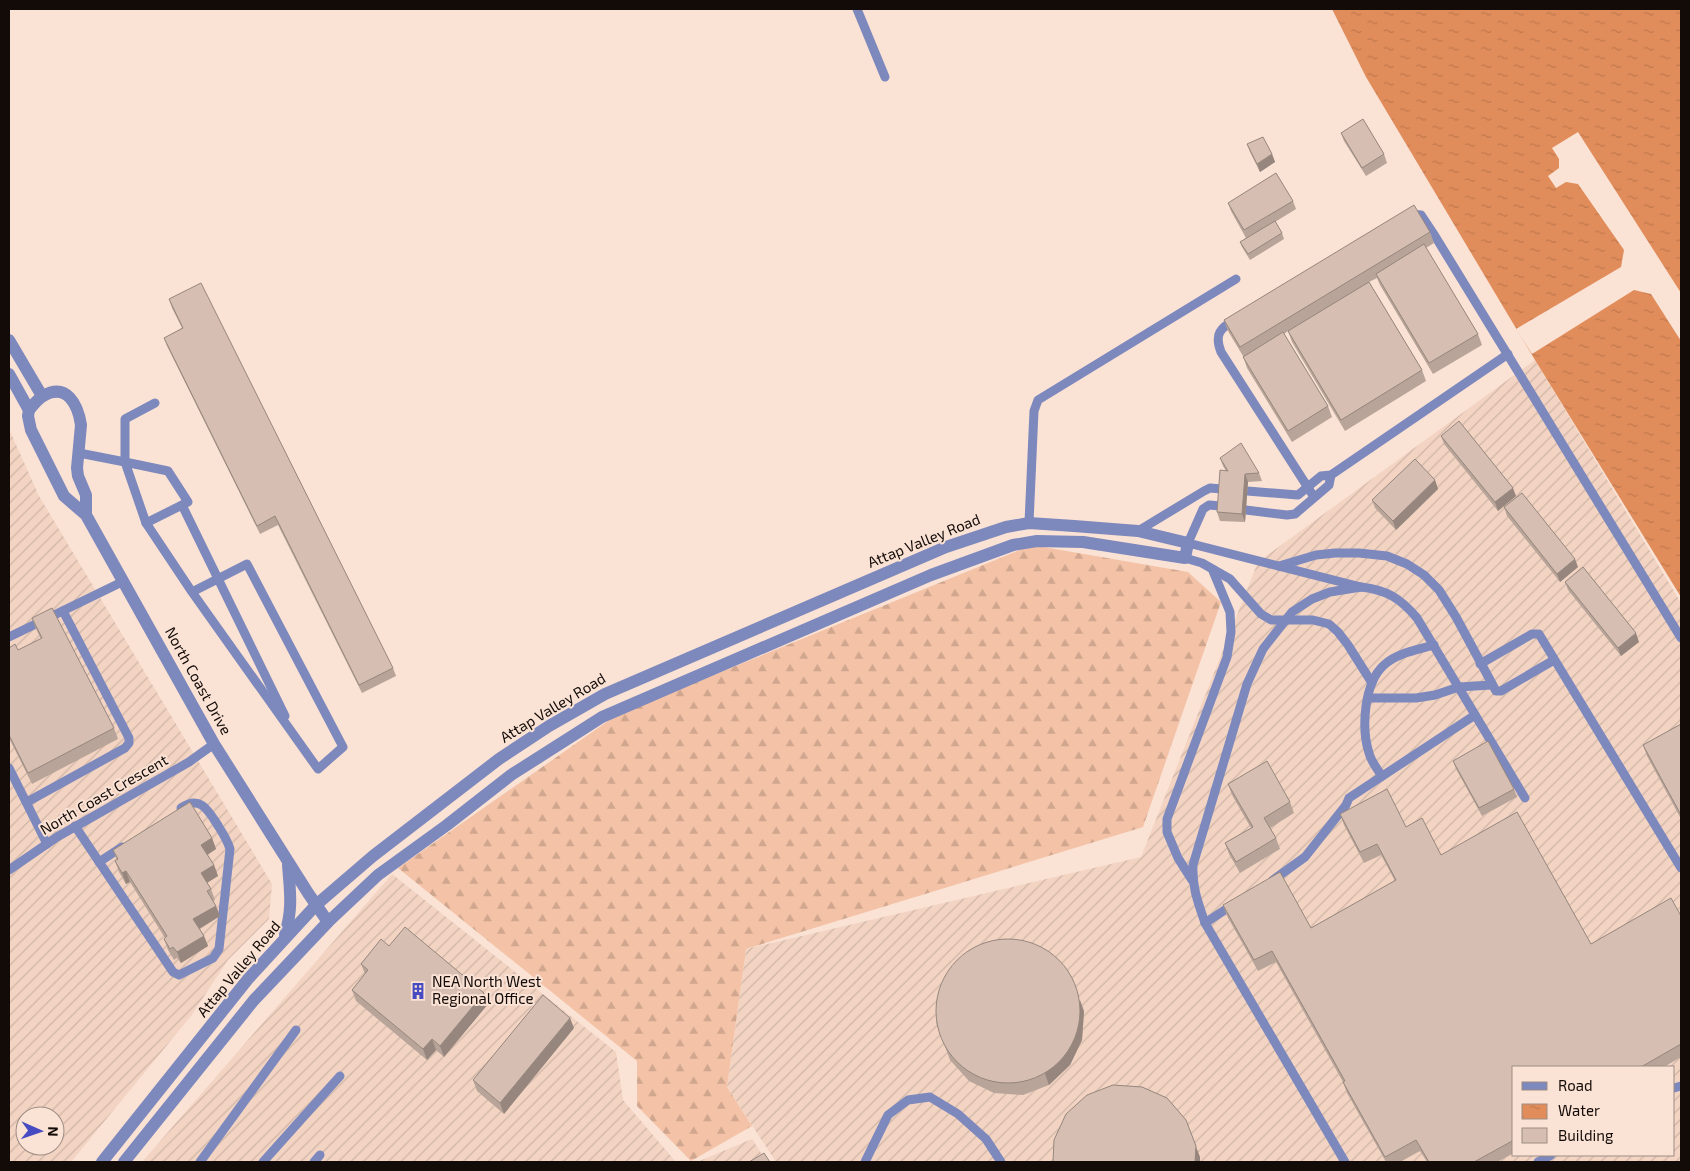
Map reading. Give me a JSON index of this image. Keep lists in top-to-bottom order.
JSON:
{
  "streets": {
    "street": ["Attap Valley Road", "North Coast Drive"],
    "lane": ["North Coast Crescent"]
  },
  "crossings": [
    ["Attap Valley Road", "North Coast Drive"],
    ["North Coast Drive", "North Coast Crescent"]
  ],
  "places": {
    "building": ["NEA North West Regional Office"]
  },
  "legend": ["Road", "Water", "Building"],
  "north": "right"
}
